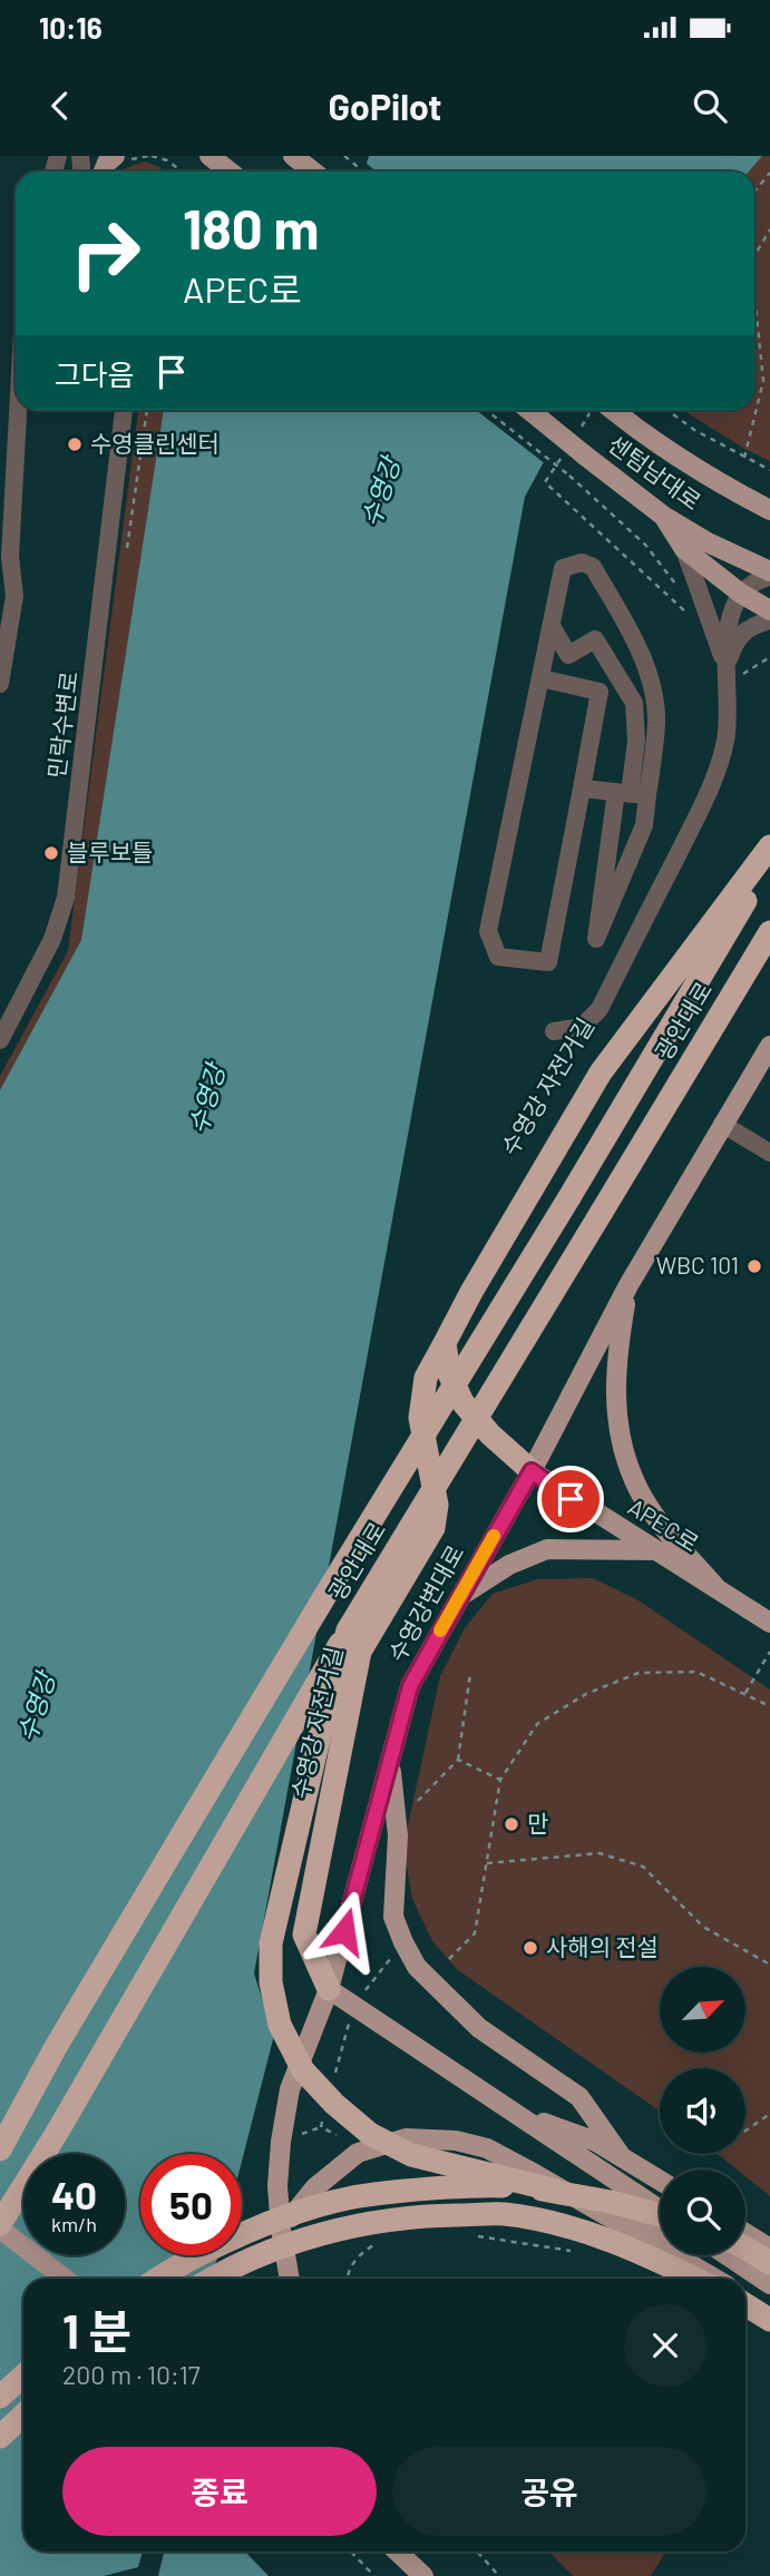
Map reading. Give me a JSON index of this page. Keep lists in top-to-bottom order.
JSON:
{
  "streets": {
    "highway": ["광안대로"],
    "main road": ["센텀남대로", "APEC로", "수영강변대로"],
    "street": ["민락수변로"]
  },
  "crossings": [
    ["APEC로", "수영강변대로"]
  ],
  "water": ["수영강"],
  "places": [
    "수영클린센터",
    "블루보틀",
    "WBC 101",
    "만",
    "사해의 전설"
  ],
  "north": "top right",
  "page": {
    "status": "10:16",
    "header": "GoPilot",
    "turn": ["180 m", "APEC로"],
    "then": "그다음",
    "speed": "40 km/h",
    "limit": "50",
    "heading": ["1 분", "200 m · 10:17"],
    "buttons": ["종료", "공유"]
  }
}
